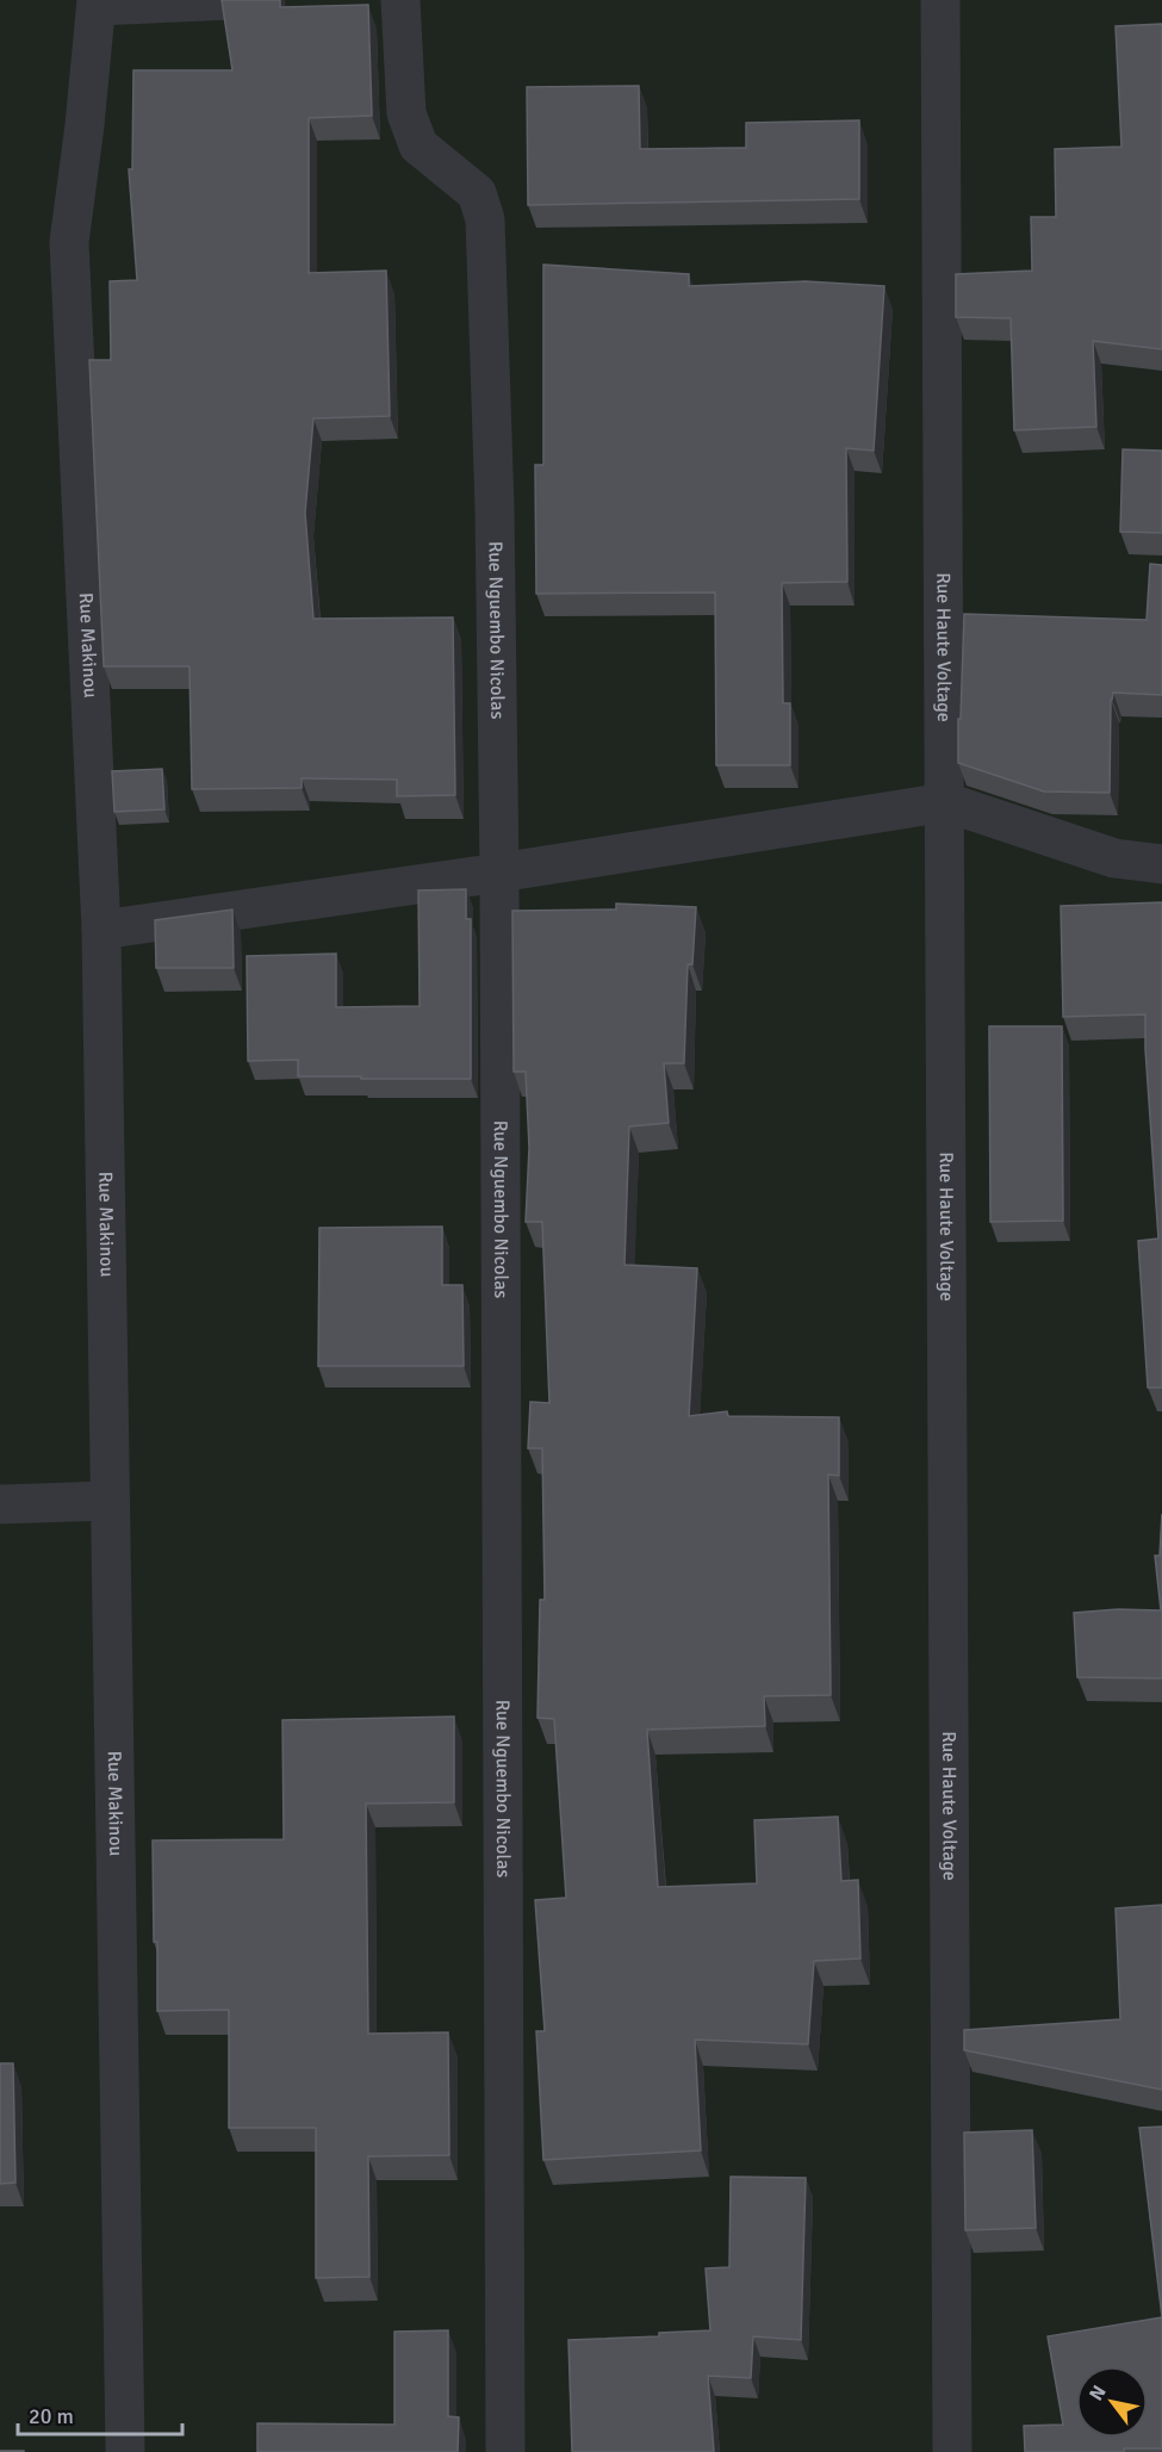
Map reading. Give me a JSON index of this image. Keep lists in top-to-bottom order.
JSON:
{
  "streets": {
    "street": ["Rue Nguembo Nicolas", "Rue Makinou", "Rue Haute Voltage"]
  },
  "scale_bar": "20 m",
  "north": "top left"
}
